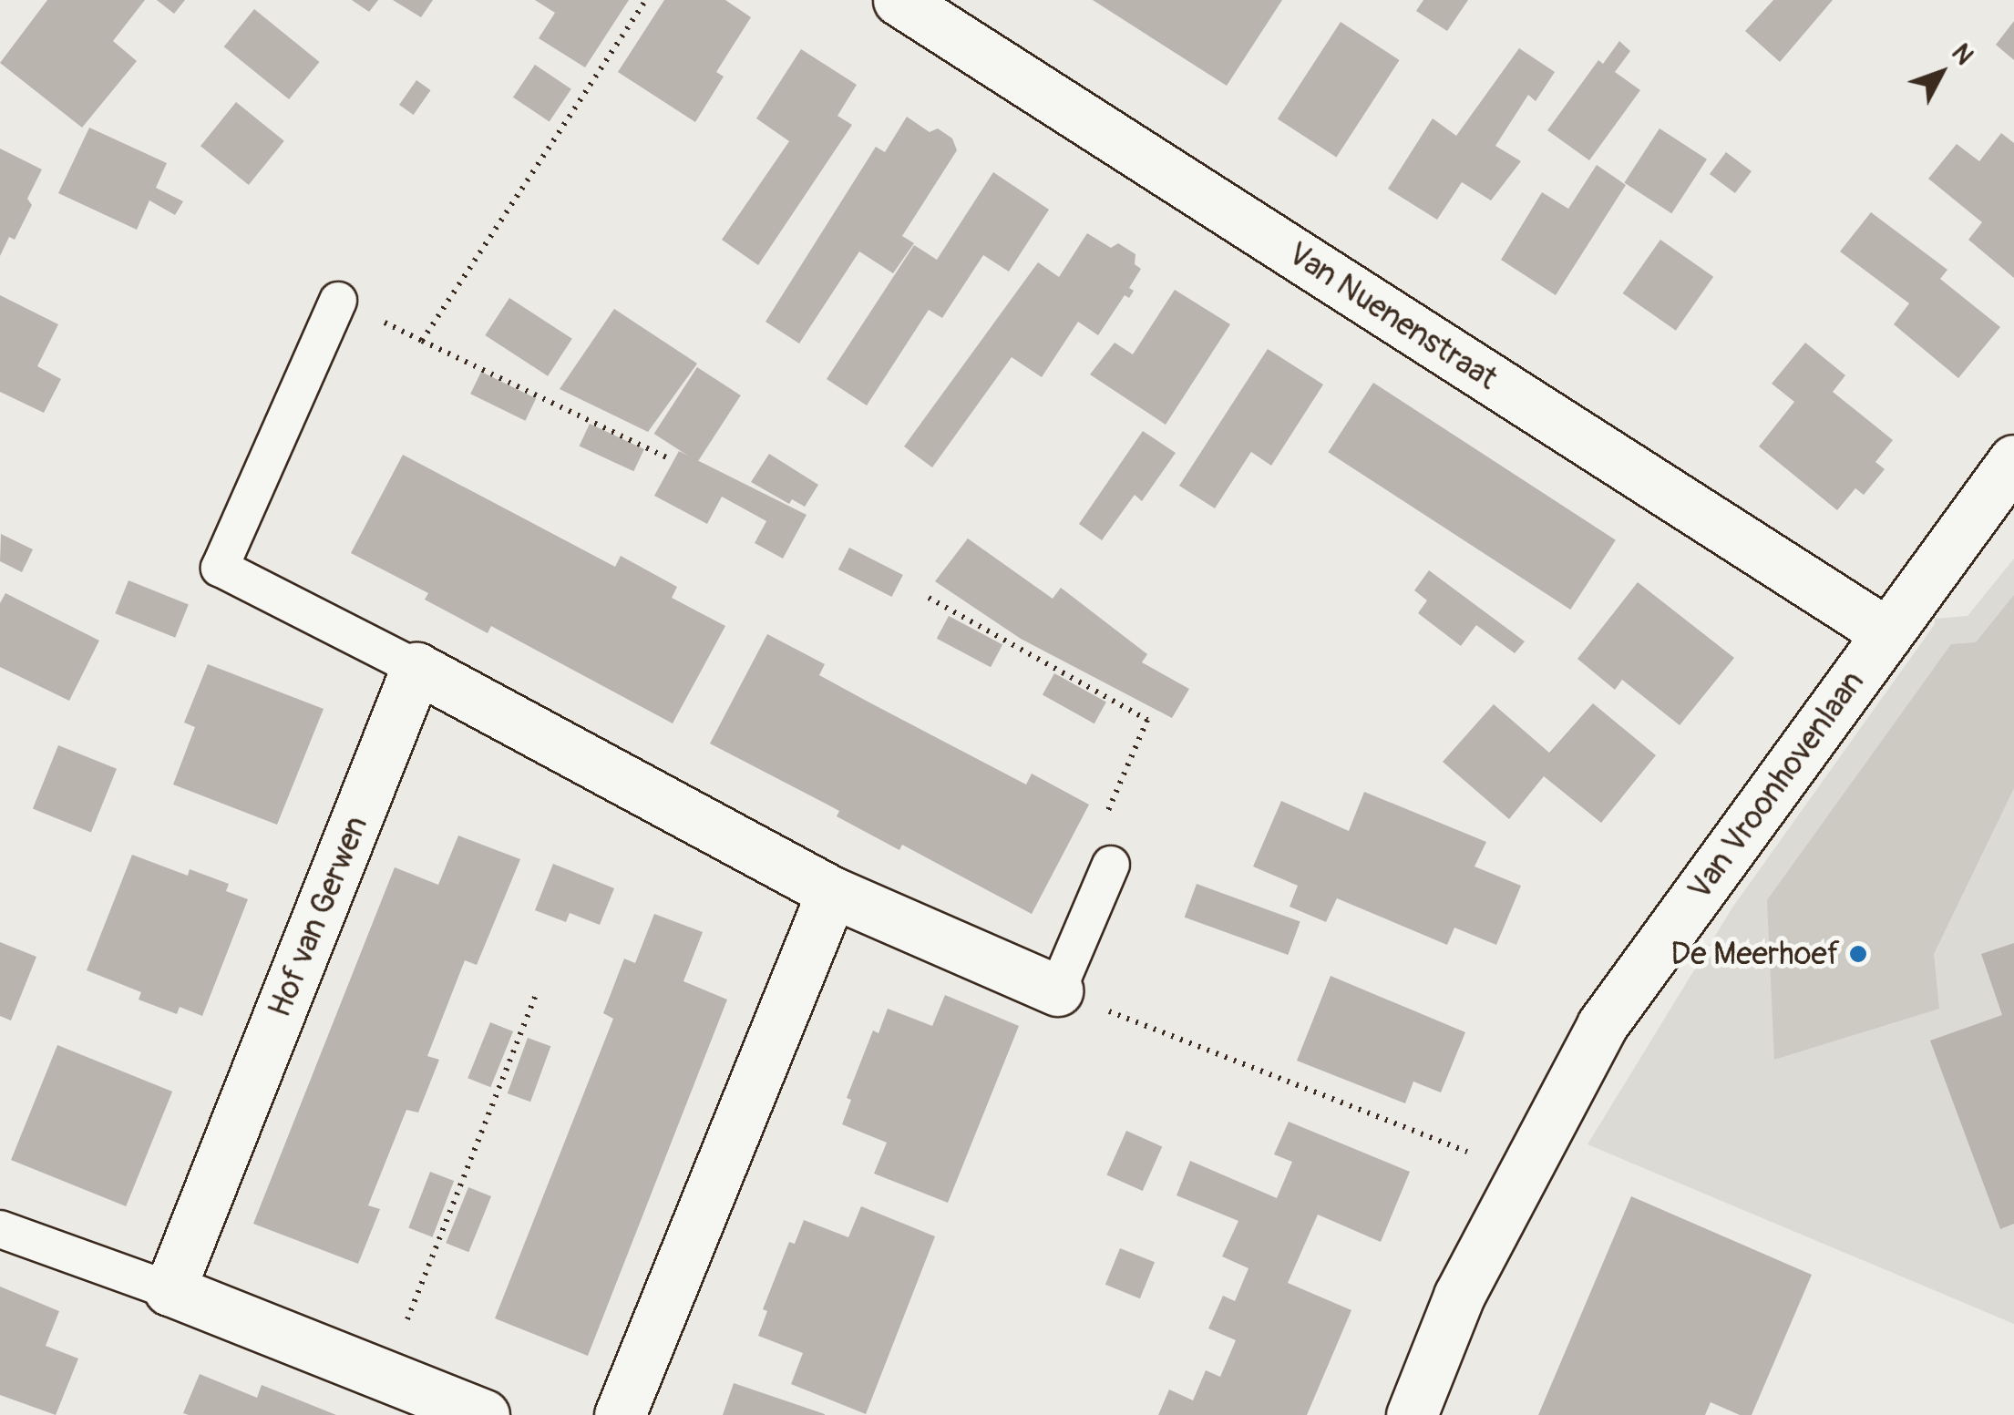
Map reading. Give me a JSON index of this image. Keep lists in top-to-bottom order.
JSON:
{
  "streets": {
    "street": ["Van Nuenenstraat", "Van Vroonhovenlaan", "Hof van Gerwen"]
  },
  "crossings": [
    ["Van Nuenenstraat", "Van Vroonhovenlaan"]
  ],
  "places": ["De Meerhoef"],
  "north": "top right"
}
